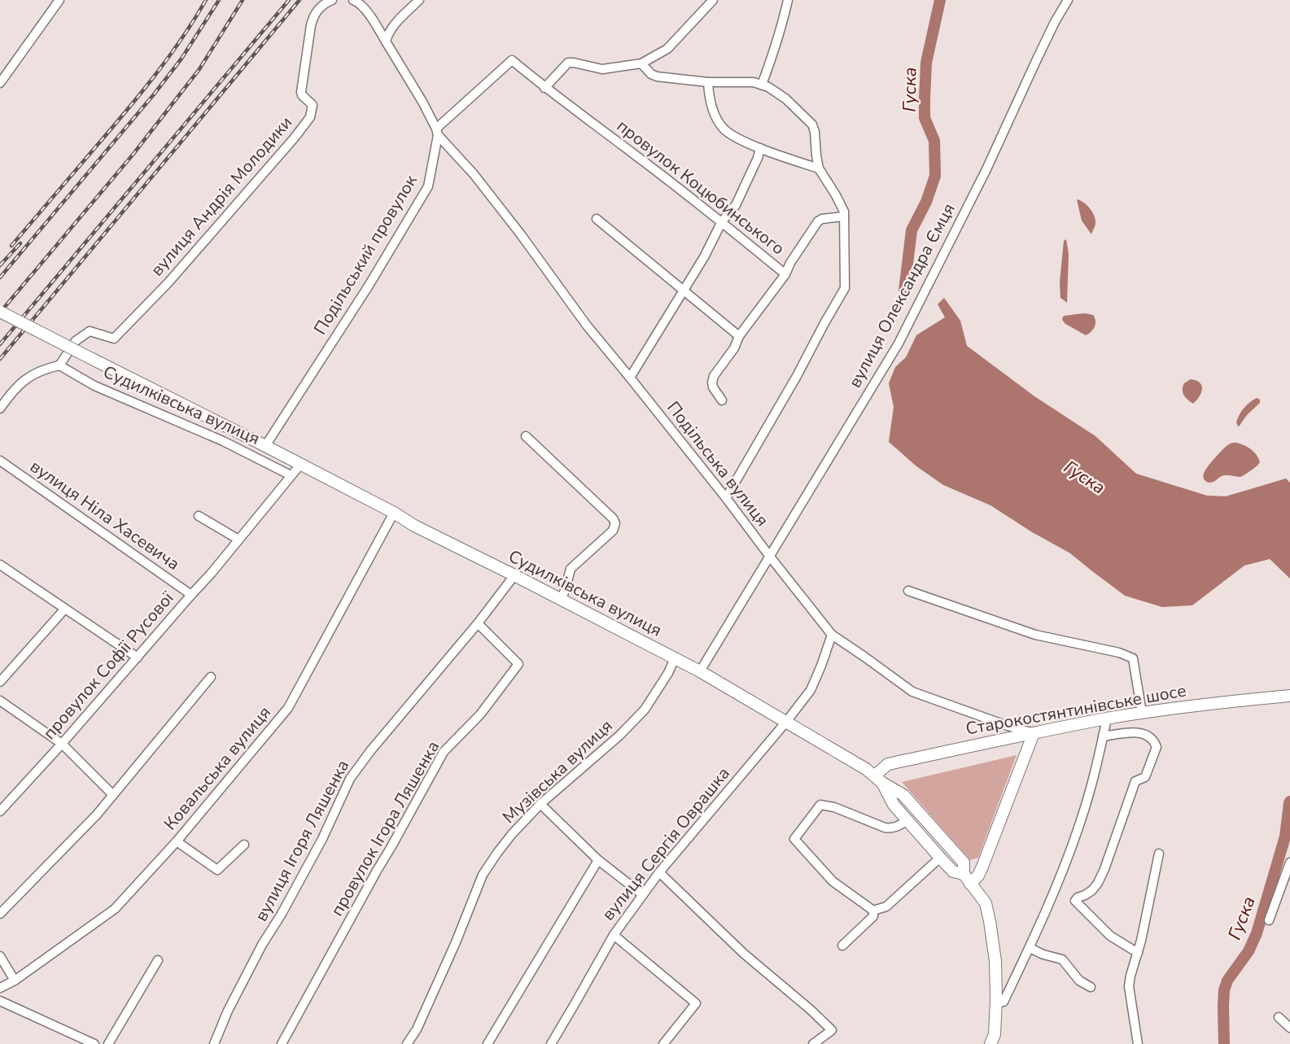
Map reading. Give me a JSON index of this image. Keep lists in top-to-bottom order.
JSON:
{
  "streets": {
    "main road": ["Судилківська вулиця", "Старокостянтинівське шосе"],
    "street": [
      "провулок Коцюбинського",
      "вулиця Андрія Молодики",
      "Подільський провулок",
      "вулиця Олександра Ємця",
      "Подільська вулиця",
      "вулиця Ніла Хасевича",
      "провулок Софії Русової",
      "Ковальська вулиця",
      "Музівська вулиця",
      "провулок Ігора Ляшенка",
      "вулиця Ігоря Ляшенка",
      "вулиця Сергія Оврашка"
    ]
  },
  "crossings": [
    ["провулок Коцюбинського", "Подільський провулок"],
    ["провулок Коцюбинського", "Подільська вулиця"],
    ["вулиця Андрія Молодики", "Судилківська вулиця"],
    ["Подільський провулок", "Судилківська вулиця"],
    ["Подільський провулок", "Подільська вулиця"],
    ["вулиця Олександра Ємця", "Судилківська вулиця"],
    ["вулиця Олександра Ємця", "Подільська вулиця"],
    ["Судилківська вулиця", "провулок Софії Русової"],
    ["Судилківська вулиця", "Старокостянтинівське шосе"],
    ["Судилківська вулиця", "Ковальська вулиця"],
    ["Судилківська вулиця", "Музівська вулиця"],
    ["Судилківська вулиця", "вулиця Ігоря Ляшенка"],
    ["Судилківська вулиця", "вулиця Сергія Оврашка"],
    ["Подільська вулиця", "Старокостянтинівське шосе"],
    ["Подільська вулиця", "вулиця Сергія Оврашка"],
    ["вулиця Ніла Хасевича", "провулок Софії Русової"],
    ["провулок Ігора Ляшенка", "вулиця Ігоря Ляшенка"]
  ],
  "water": ["Гуска"]
}
